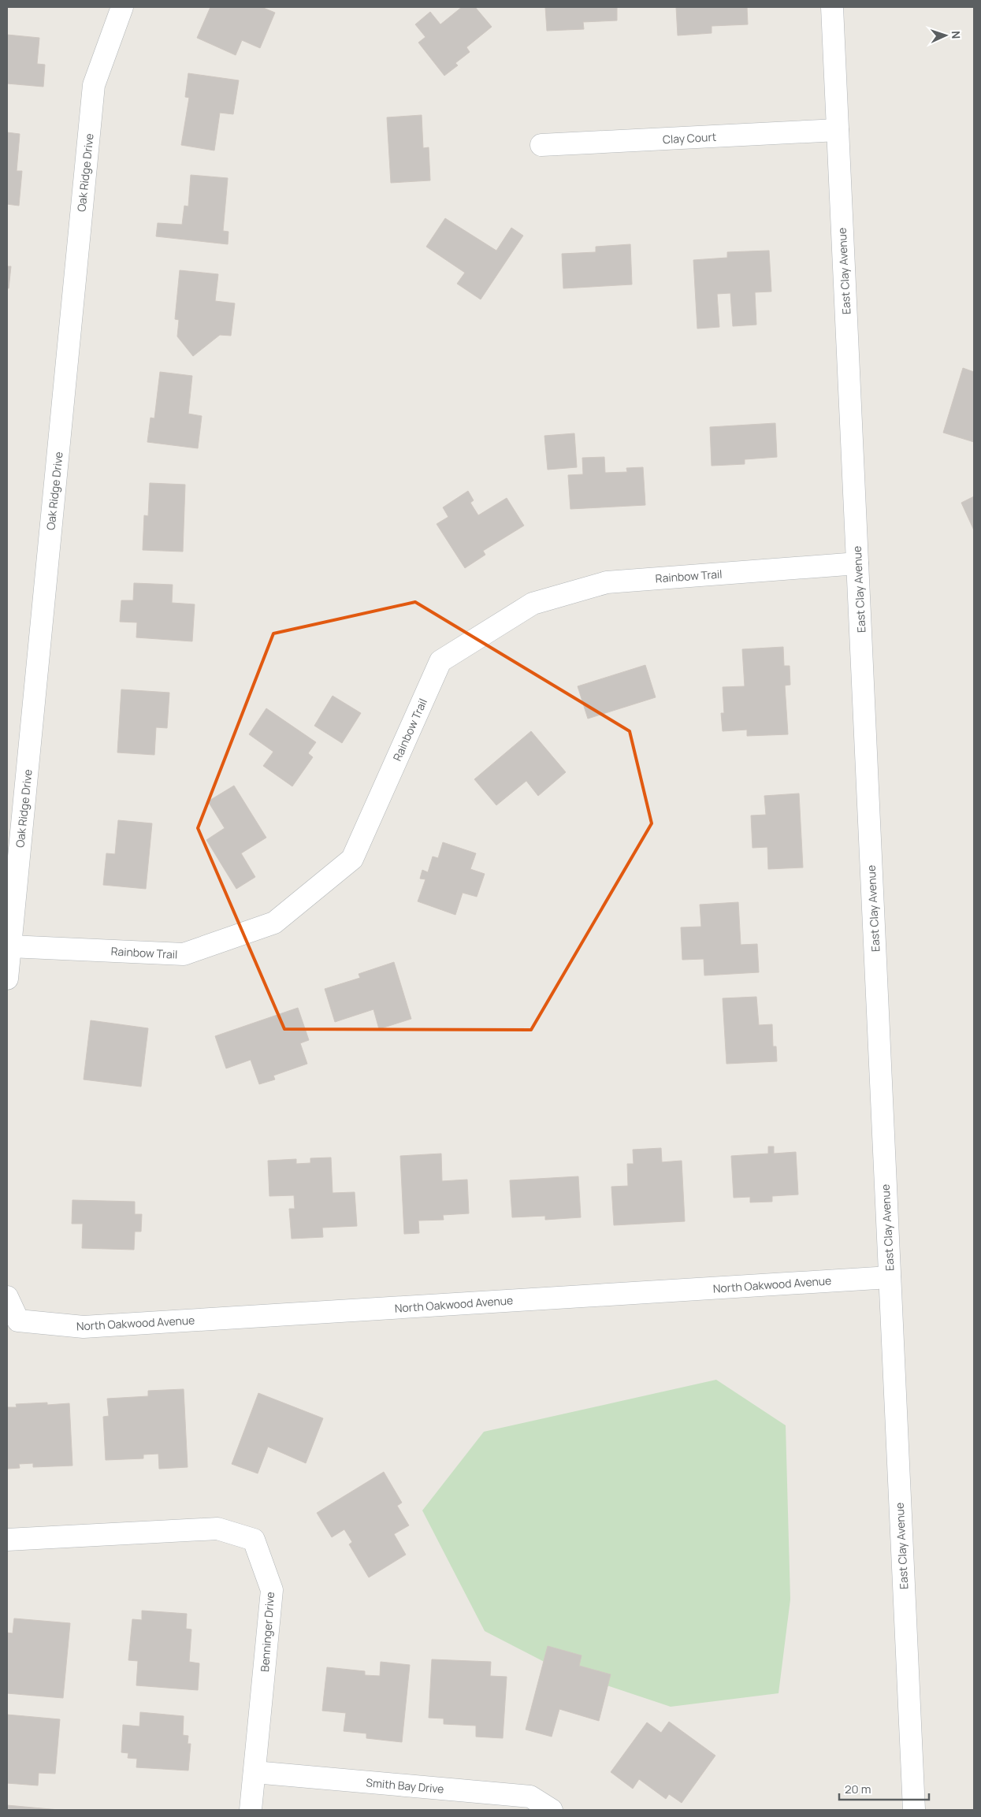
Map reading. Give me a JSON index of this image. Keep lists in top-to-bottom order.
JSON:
{
  "streets": {
    "street": [
      "Clay Court",
      "Oak Ridge Drive",
      "East Clay Avenue",
      "Rainbow Trail",
      "North Oakwood Avenue",
      "Benninger Drive",
      "Smith Bay Drive"
    ]
  },
  "crossings": [
    ["Clay Court", "East Clay Avenue"],
    ["Oak Ridge Drive", "Rainbow Trail"],
    ["East Clay Avenue", "Rainbow Trail"],
    ["East Clay Avenue", "North Oakwood Avenue"],
    ["Benninger Drive", "Smith Bay Drive"]
  ],
  "scale_bar": "20 m",
  "north": "right"
}
